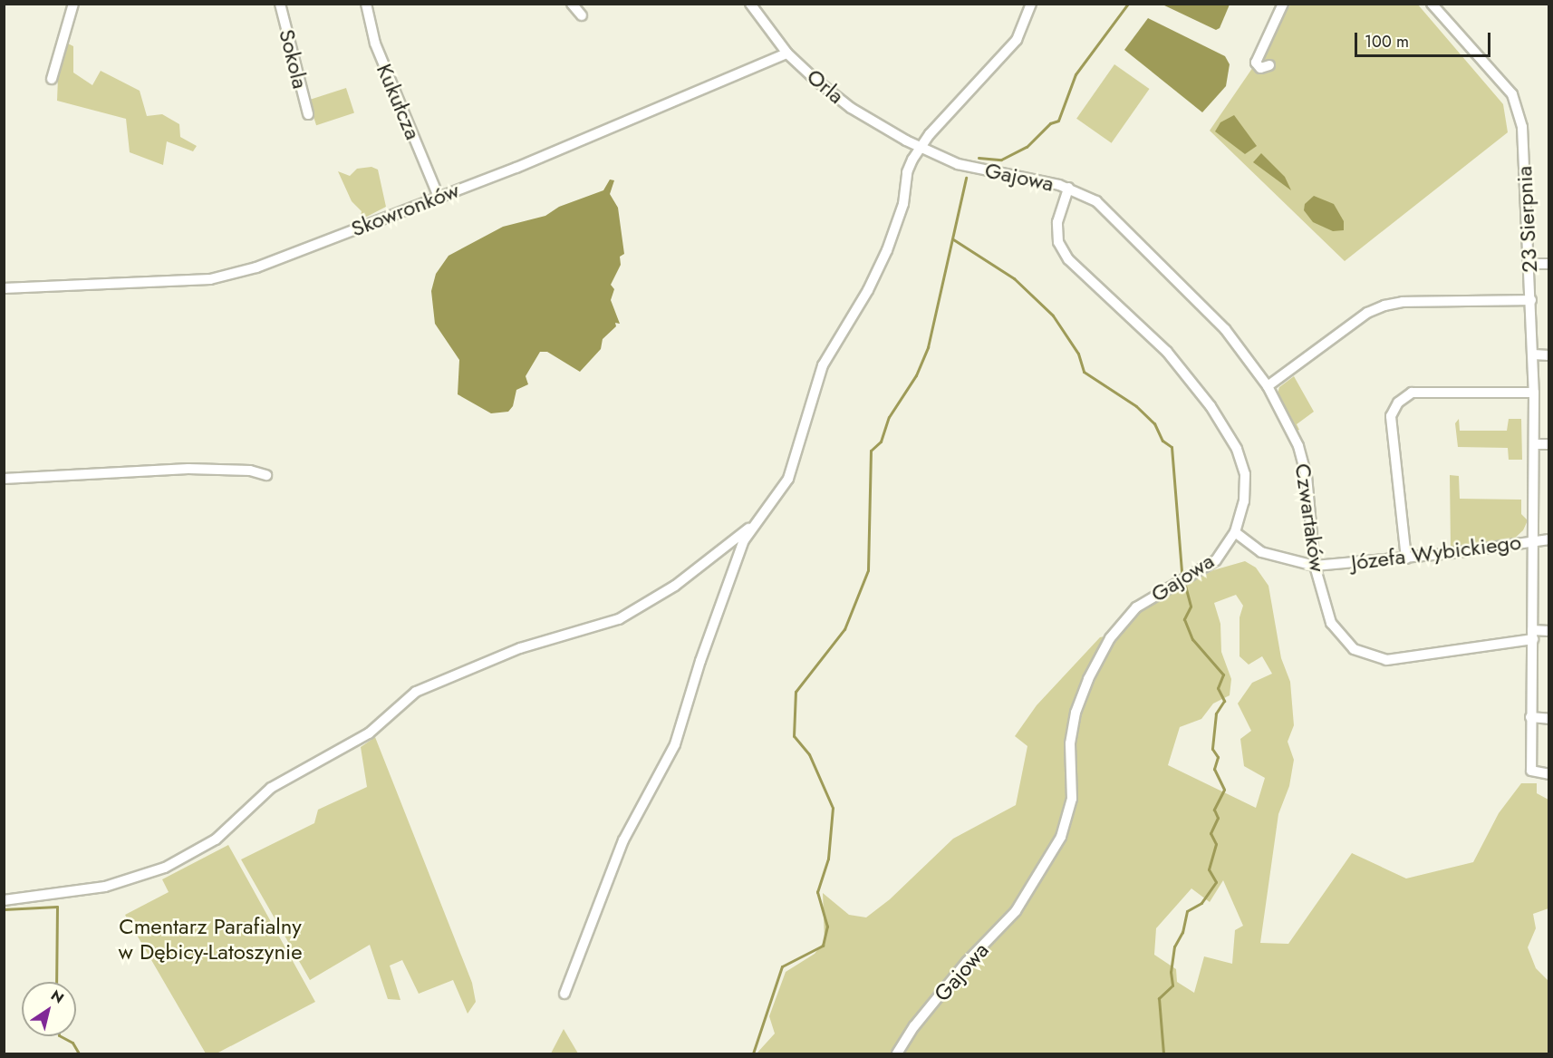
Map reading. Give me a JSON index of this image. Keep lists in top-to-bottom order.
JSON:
{
  "streets": {
    "street": [
      "Sokola",
      "Orla",
      "Kukułcza",
      "Gajowa",
      "Skowronków",
      "23 Sierpnia",
      "Czwartaków",
      "Józefa Wybickiego"
    ]
  },
  "crossings": [
    ["Orla", "Gajowa"],
    ["Orla", "Skowronków"],
    ["Kukułcza", "Skowronków"],
    ["Gajowa", "Czwartaków"],
    ["Gajowa", "Józefa Wybickiego"],
    ["23 Sierpnia", "Czwartaków"],
    ["23 Sierpnia", "Józefa Wybickiego"],
    ["Czwartaków", "Józefa Wybickiego"]
  ],
  "parks": ["Cmentarz Parafialny w Dębicy-Latoszynie"],
  "scale_bar": "100 m",
  "north": "top right"
}
